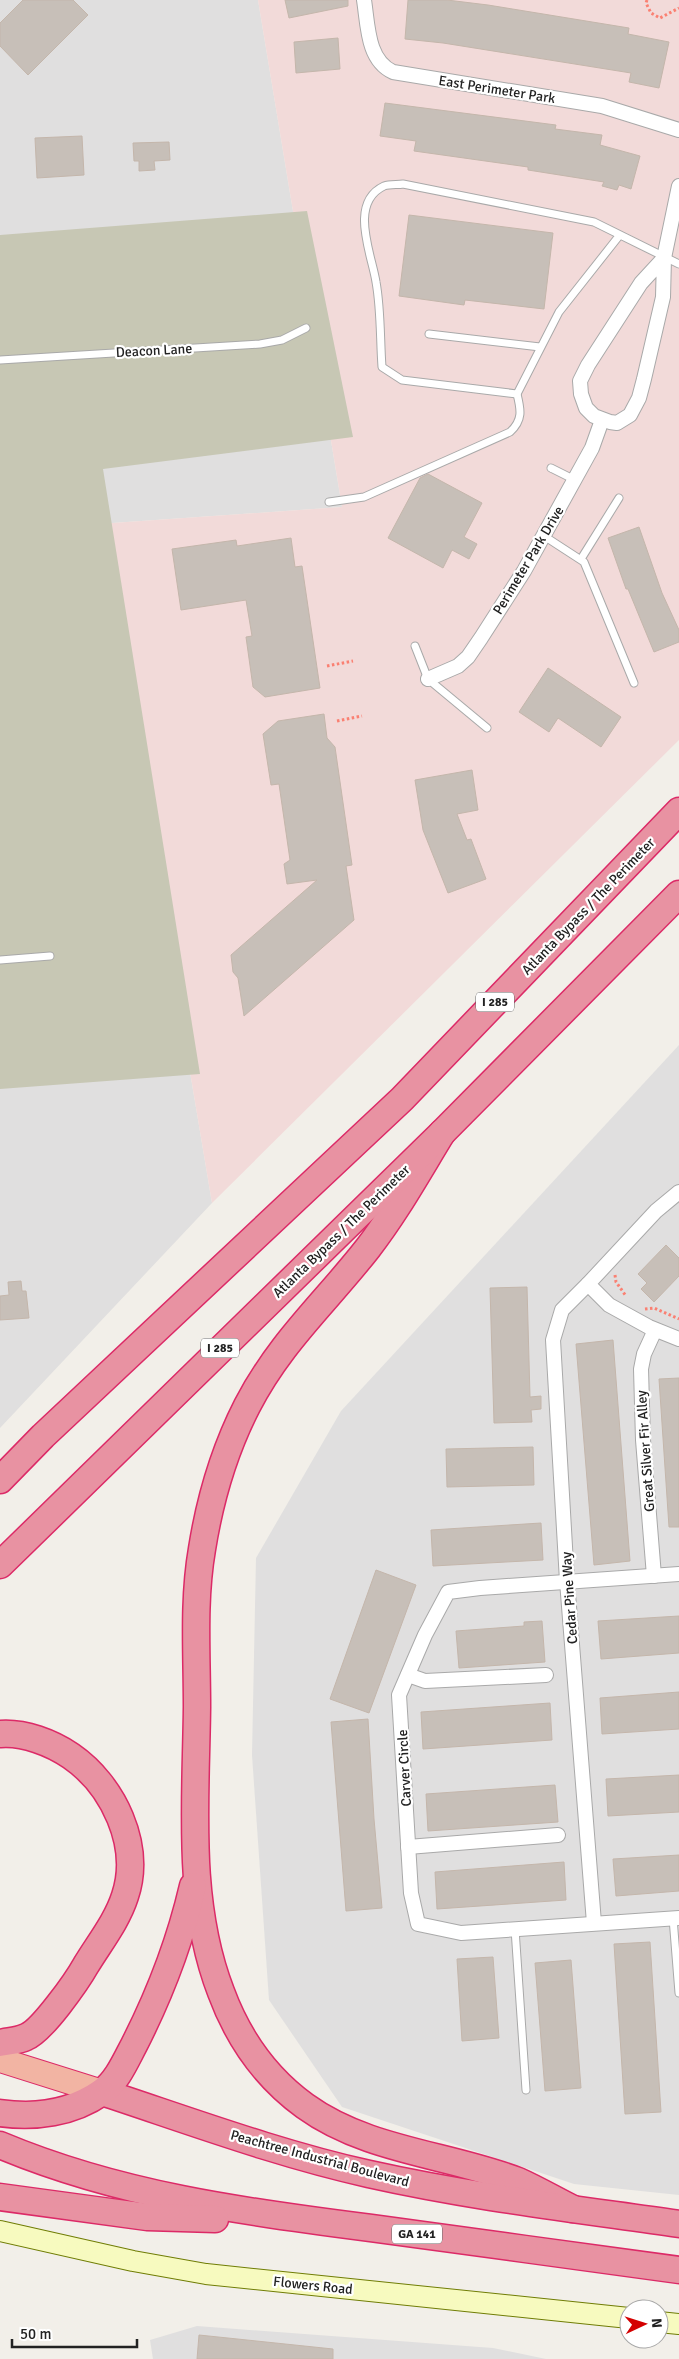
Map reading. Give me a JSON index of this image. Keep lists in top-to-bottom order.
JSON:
{
  "streets": {
    "highway": [
      "Atlanta Bypass / The Perimeter",
      "I 285",
      "Peachtree Industrial Boulevard",
      "GA 141"
    ],
    "main road": ["Flowers Road"],
    "street": [
      "East Perimeter Park",
      "Perimeter Park Drive",
      "Great Silver Fir Alley",
      "Cedar Pine Way",
      "Carver Circle"
    ],
    "lane": ["Deacon Lane"]
  },
  "crossings": [
    ["Great Silver Fir Alley", "Carver Circle"],
    ["Cedar Pine Way", "Carver Circle"]
  ],
  "scale_bar": "50 m",
  "north": "right"
}
